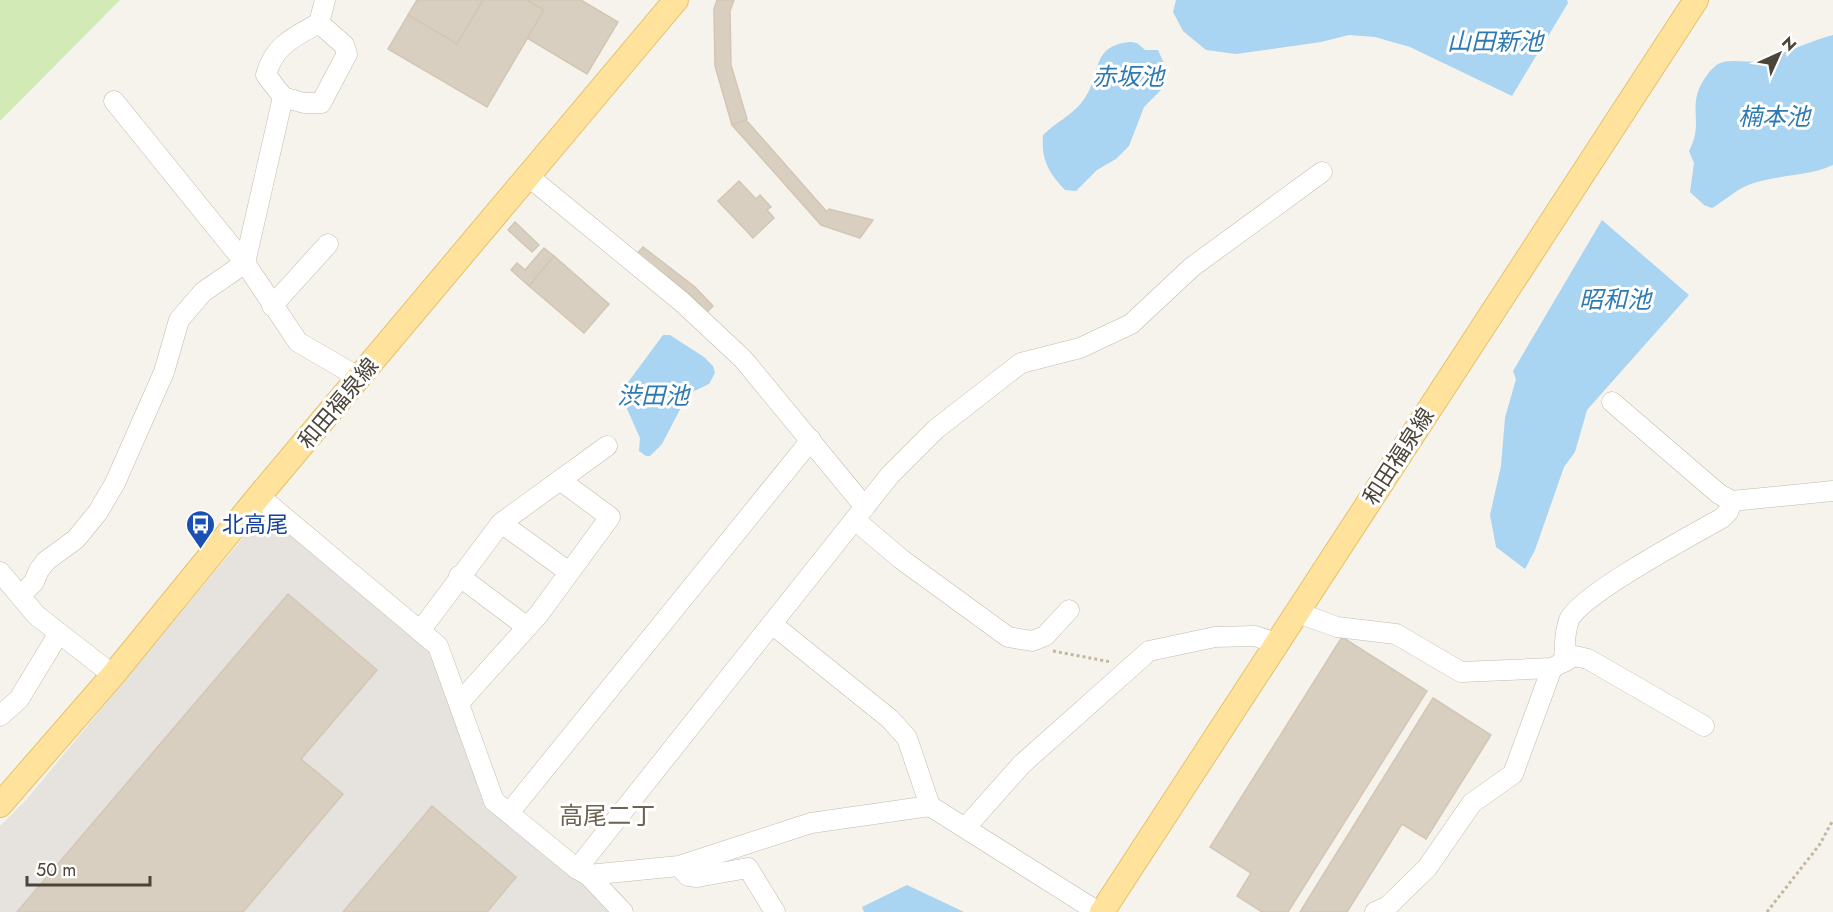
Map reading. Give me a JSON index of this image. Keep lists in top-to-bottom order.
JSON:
{
  "streets": {
    "main road": ["和田福泉線"]
  },
  "districts": ["高尾二丁"],
  "water": [
    "山田新池",
    "赤坂池",
    "楠本池",
    "昭和池",
    "渋田池"
  ],
  "places": {
    "bus stop": ["北高尾"]
  },
  "scale_bar": "50 m",
  "north": "top right"
}
